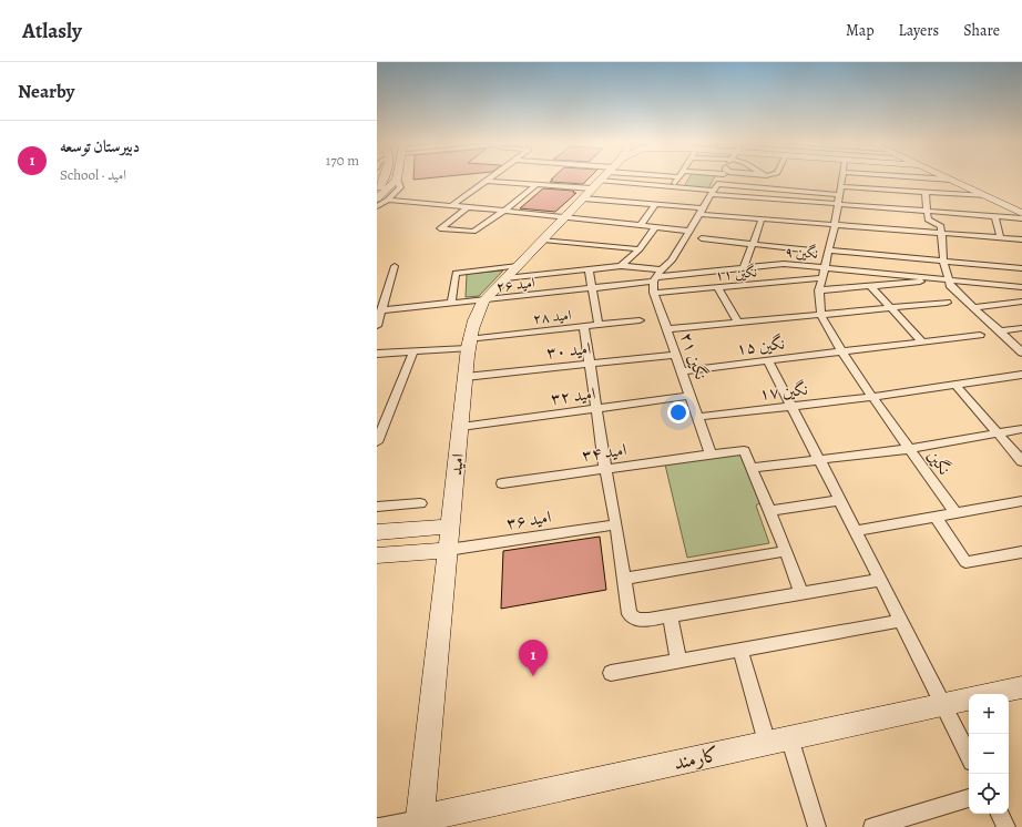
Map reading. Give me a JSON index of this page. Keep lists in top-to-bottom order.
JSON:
{
  "streets": {
    "main road": ["امید", "کارمند"],
    "street": [
      "نگین ۹",
      "نگین ۱۱",
      "امید ۲۶",
      "امید ۲۸",
      "نگین ۱۵",
      "امید ۳۰",
      "نگین ۲۱",
      "نگین ۱۷",
      "امید ۳۲",
      "امید ۳۴",
      "نگین",
      "امید ۳۶"
    ]
  },
  "crossings": [
    ["نگین ۹", "نگین ۱۱"],
    ["نگین ۹", "امید ۲۶"],
    ["نگین ۹", "نگین ۲۱"],
    ["نگین ۹", "نگین"],
    ["نگین ۱۱", "نگین ۲۱"],
    ["نگین ۱۱", "نگین"],
    ["امید ۲۶", "نگین ۲۱"],
    ["امید ۲۶", "امید"],
    ["امید ۲۸", "امید"],
    ["نگین ۱۵", "نگین ۲۱"],
    ["نگین ۱۵", "نگین"],
    ["امید ۳۰", "نگین ۲۱"],
    ["امید ۳۰", "امید"],
    ["نگین ۲۱", "نگین ۱۷"],
    ["نگین ۲۱", "امید ۳۲"],
    ["نگین ۲۱", "امید ۳۴"],
    ["نگین ۱۷", "نگین"],
    ["امید ۳۲", "امید"],
    ["امید", "امید ۳۶"],
    ["امید", "کارمند"]
  ],
  "page": {
    "header": "Atlasly",
    "nav": ["Map", "Layers", "Share"],
    "heading": "Nearby",
    "list": [
      {
        "mark": "1",
        "name": "دبیرستان توسعه",
        "note": "School · امید",
        "value": "170 m"
      }
    ],
    "pins": "1",
    "map_buttons": ["+", "−"]
  }
}
